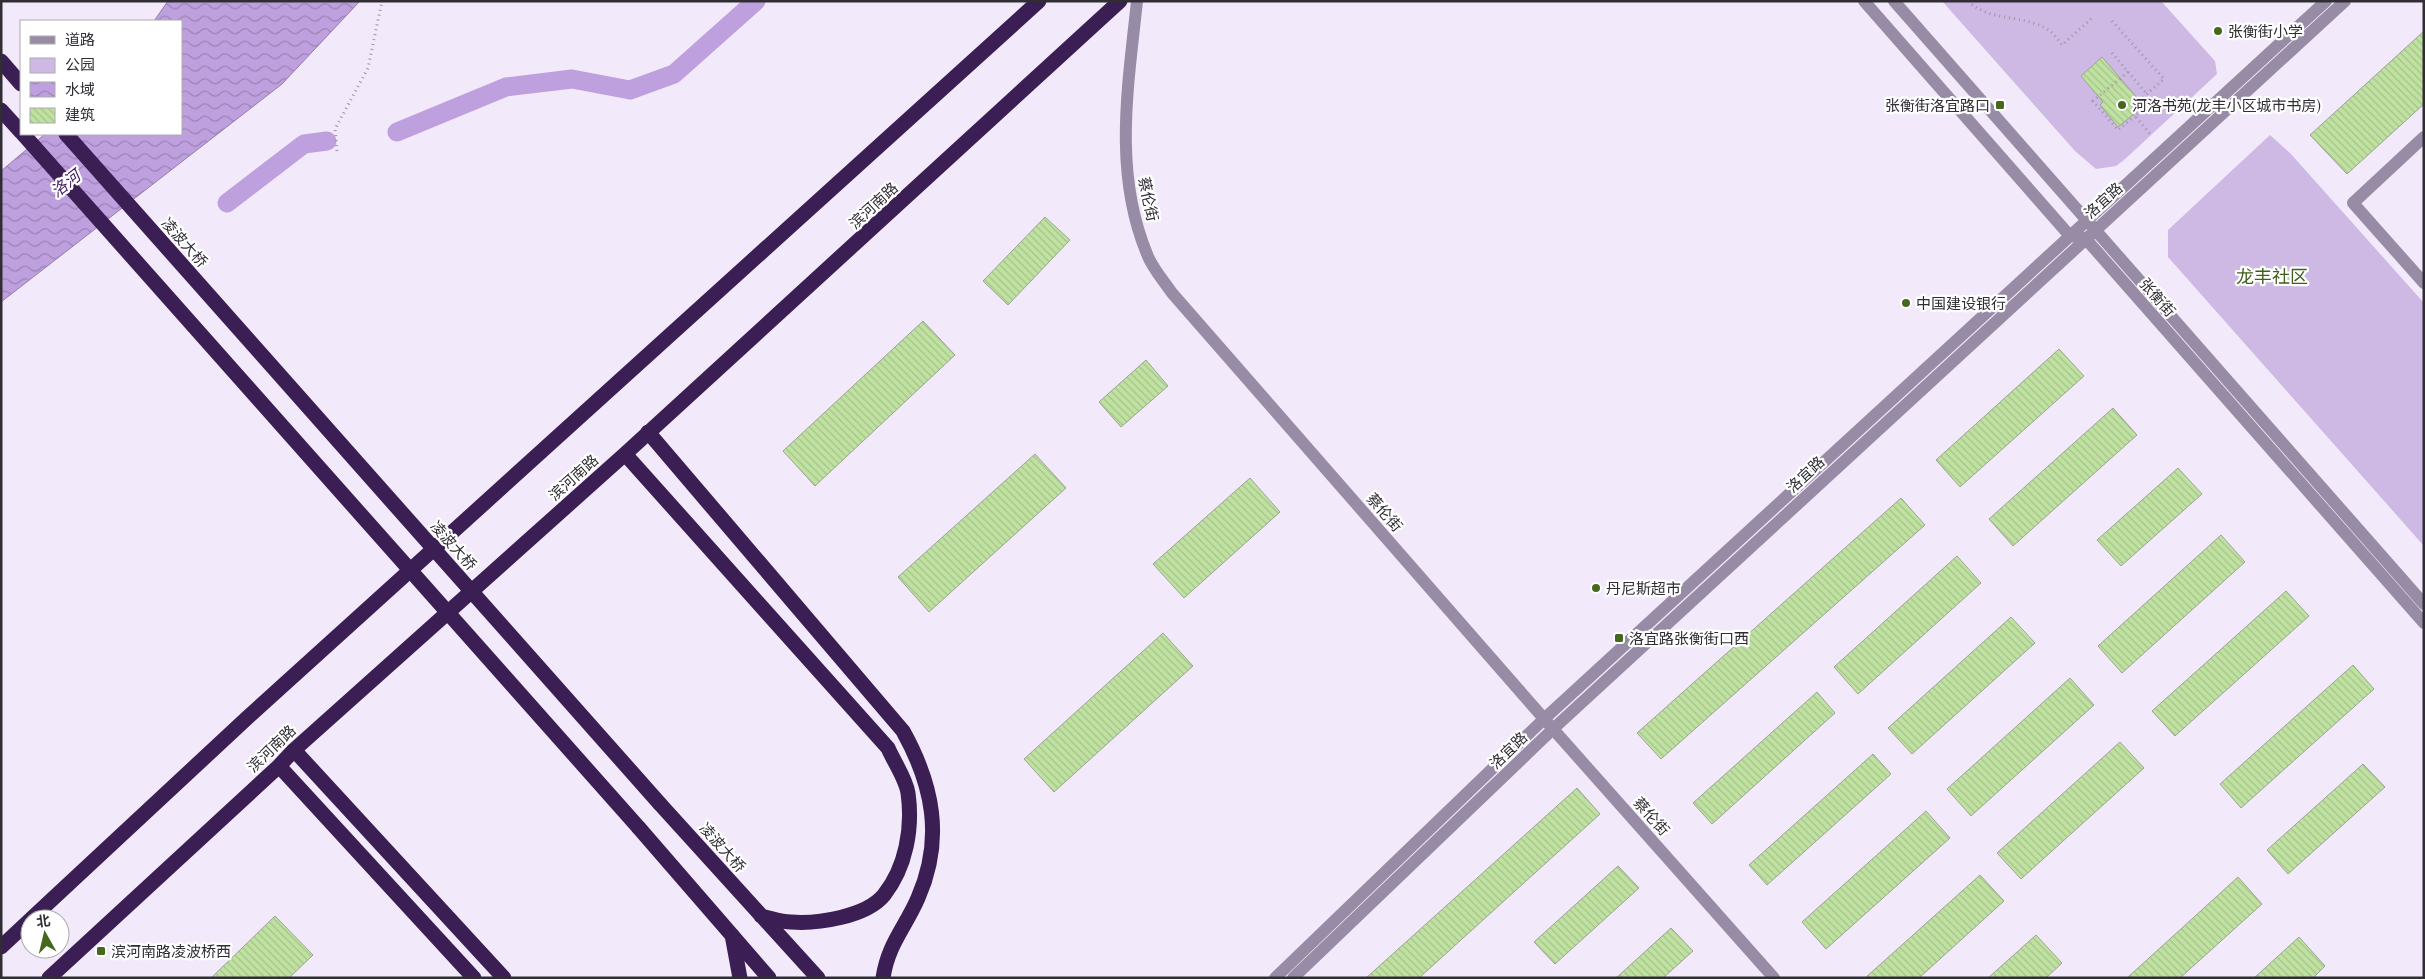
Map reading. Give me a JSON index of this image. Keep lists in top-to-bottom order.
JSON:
{
  "streets": {
    "highway": ["滨河南路", "凌波大桥"],
    "street": ["蔡伦街", "洛宜路", "张衡街"]
  },
  "crossings": [
    ["蔡伦街", "洛宜路"],
    ["洛宜路", "张衡街"]
  ],
  "districts": ["龙丰社区"],
  "water": ["洛河"],
  "places": {
    "other": [
      "张衡街小学",
      "河洛书苑(龙丰小区城市书房)",
      "中国建设银行",
      "丹尼斯超市"
    ],
    "transit": ["张衡街洛宜路口", "洛宜路张衡街口西", "滨河南路凌波桥西"]
  },
  "legend": [
    "道路",
    "公园",
    "水域",
    "建筑"
  ],
  "north": "top"
}
